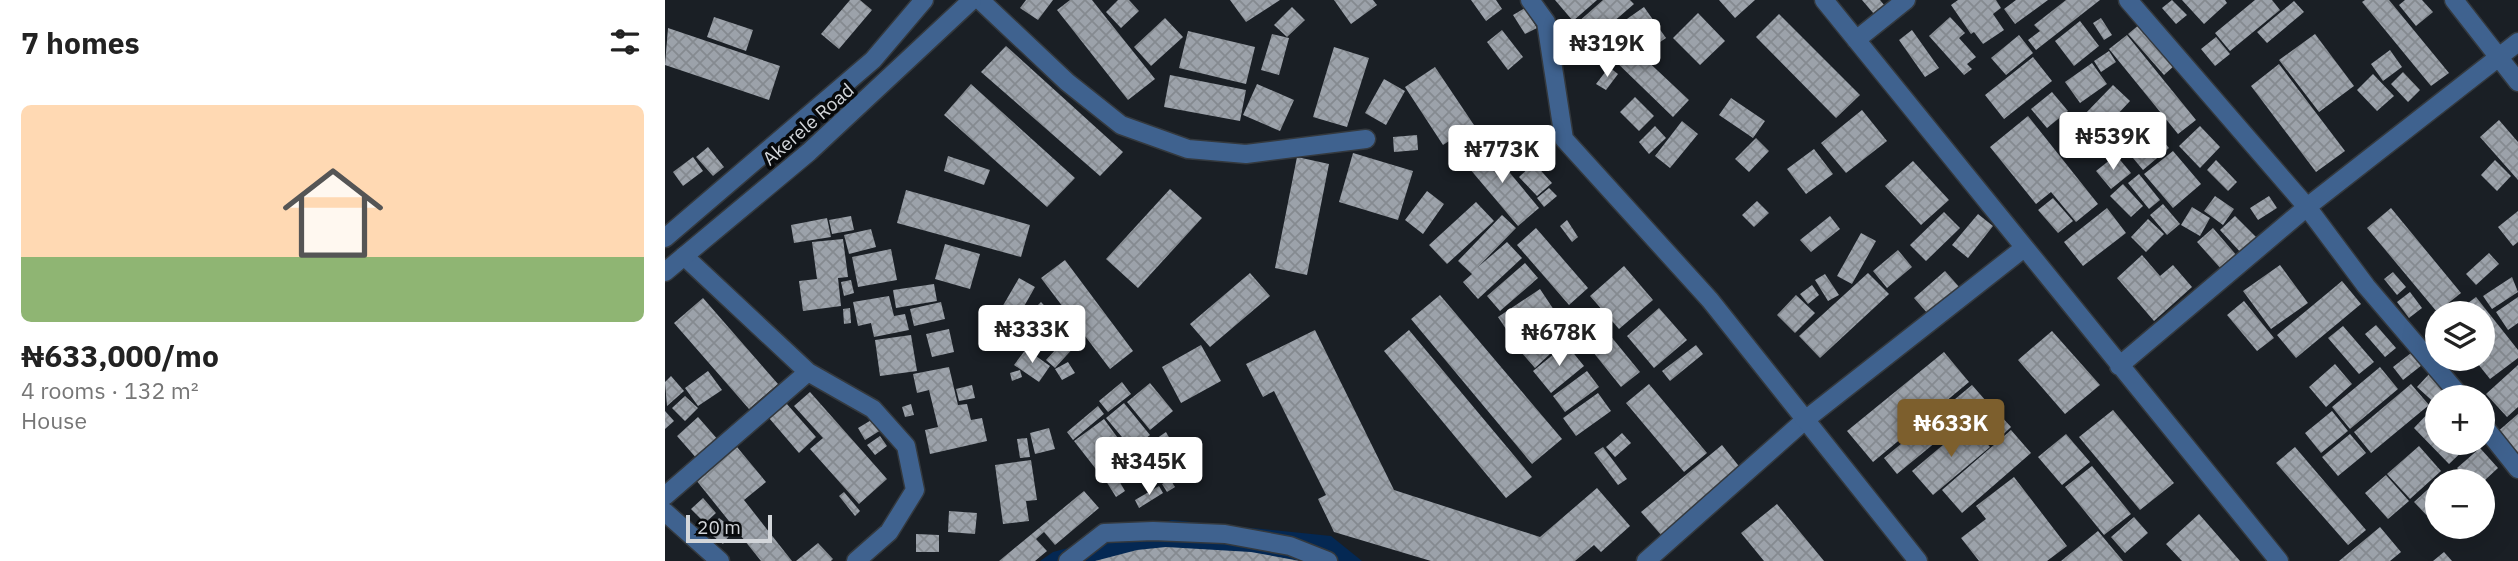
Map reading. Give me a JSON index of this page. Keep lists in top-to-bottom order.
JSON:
{
  "streets": {
    "street": ["Akerele Road"]
  },
  "scale_bar": "20 m",
  "page": {
    "heading": "7 homes",
    "price": [
      "₦319K",
      "₦539K",
      "₦773K",
      "₦333K",
      "₦678K",
      "₦633K",
      "₦345K"
    ],
    "list": [
      {
        "name": "₦633,000/mo",
        "note": "4 rooms · 132 m² · House"
      }
    ],
    "map_buttons": ["+", "−"],
    "scale": "20 m"
  }
}
